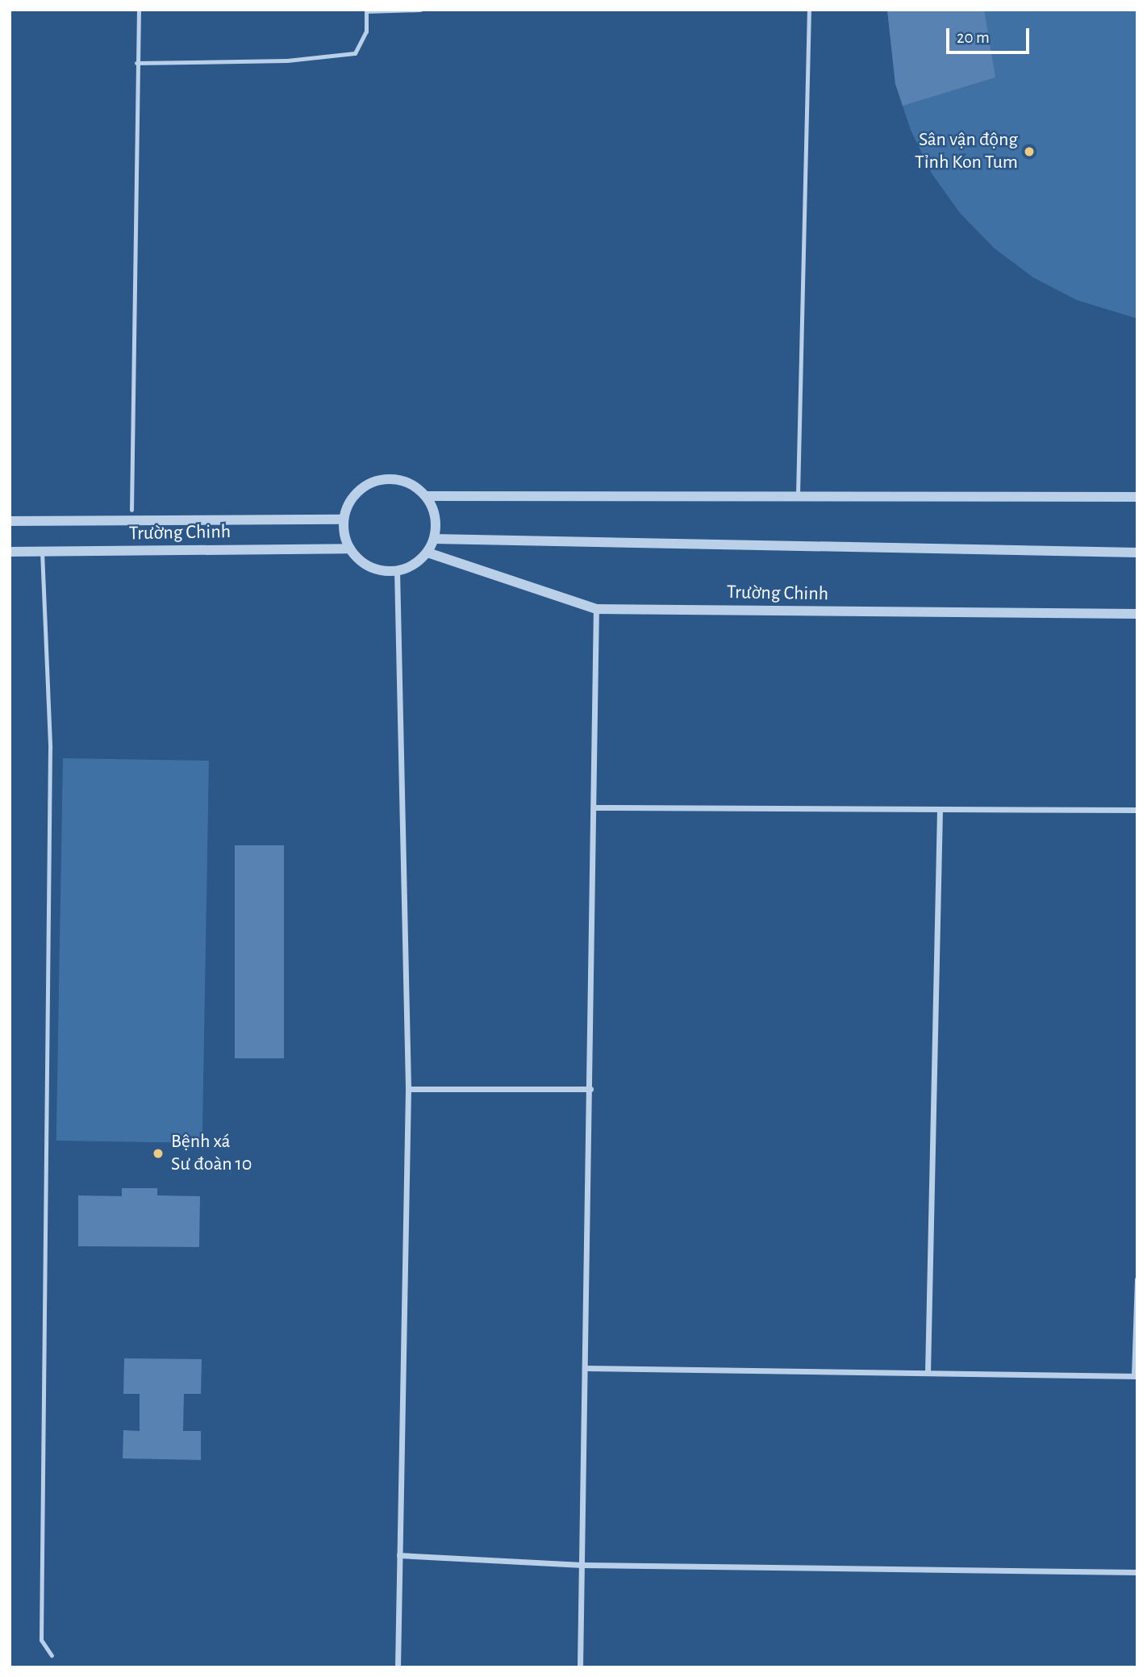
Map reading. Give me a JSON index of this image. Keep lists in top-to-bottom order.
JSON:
{
  "streets": {
    "street": ["Trường Chinh"]
  },
  "places": ["Sân vận động Tỉnh Kon Tum", "Bệnh xá Sư đoàn 10"],
  "scale_bar": "20 m"
}
